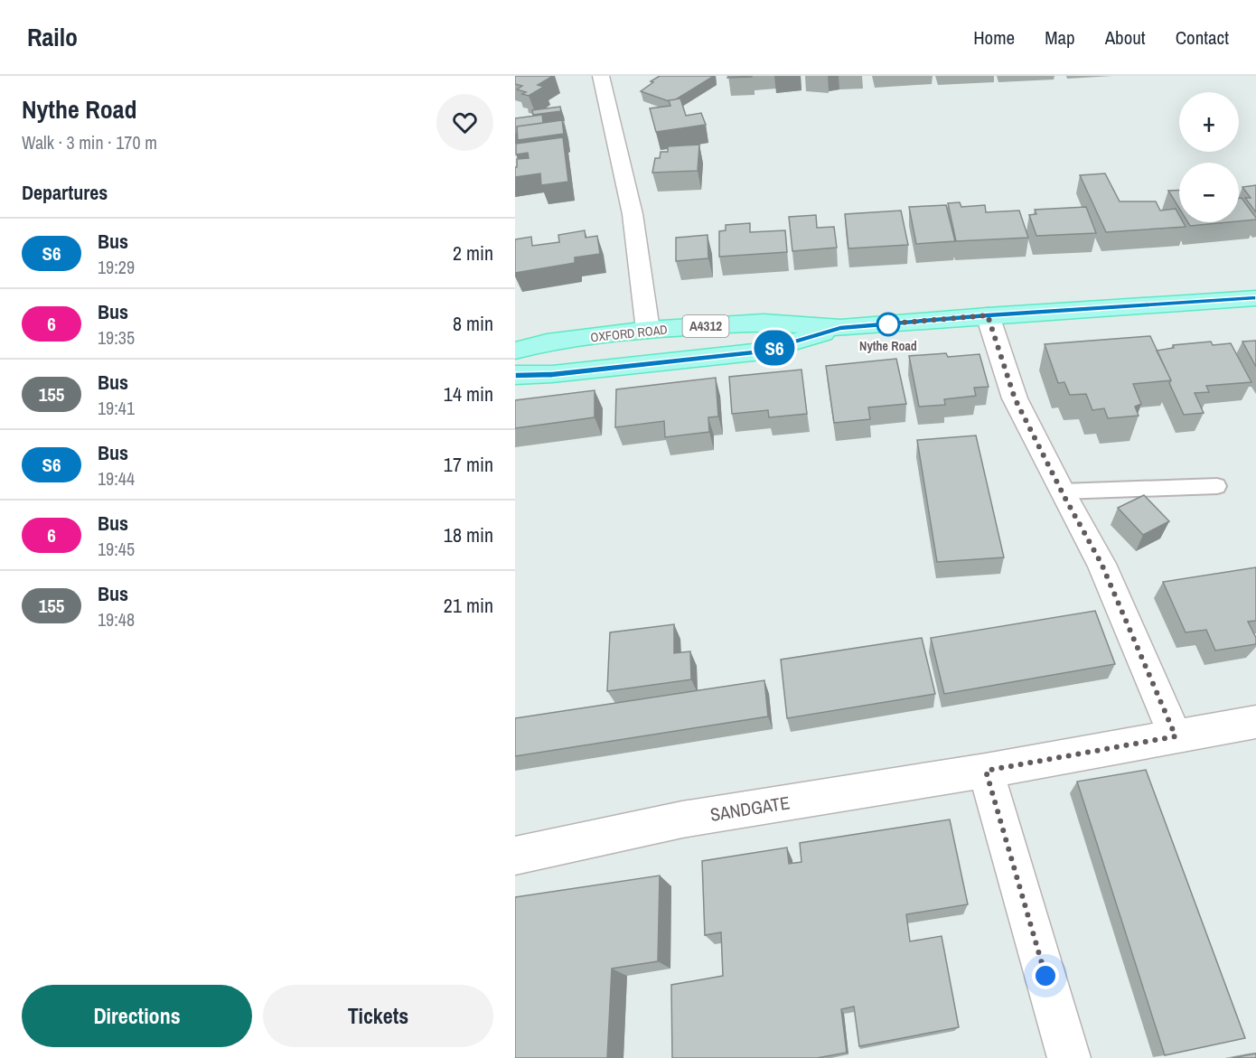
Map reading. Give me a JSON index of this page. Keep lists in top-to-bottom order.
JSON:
{
  "streets": {
    "main road": ["A4312", "OXFORD ROAD"],
    "street": ["SANDGATE"]
  },
  "places": ["Nythe Road"],
  "lines": ["bus line S6"],
  "page": {
    "header": "Railo",
    "nav": [
      "Home",
      "Map",
      "About",
      "Contact"
    ],
    "heading": [
      ["Nythe Road", "Walk · 3 min · 170 m"],
      "Departures"
    ],
    "on_map": "S6",
    "map_buttons": ["+", "−"],
    "list": [
      {
        "mark": "S6",
        "name": "Bus",
        "note": "19:29",
        "value": "2 min"
      },
      {
        "mark": "6",
        "name": "Bus",
        "note": "19:35",
        "value": "8 min"
      },
      {
        "mark": "155",
        "name": "Bus",
        "note": "19:41",
        "value": "14 min"
      },
      {
        "mark": "S6",
        "name": "Bus",
        "note": "19:44",
        "value": "17 min"
      },
      {
        "mark": "6",
        "name": "Bus",
        "note": "19:45",
        "value": "18 min"
      },
      {
        "mark": "155",
        "name": "Bus",
        "note": "19:48",
        "value": "21 min"
      }
    ],
    "buttons": ["Directions", "Tickets"]
  }
}
